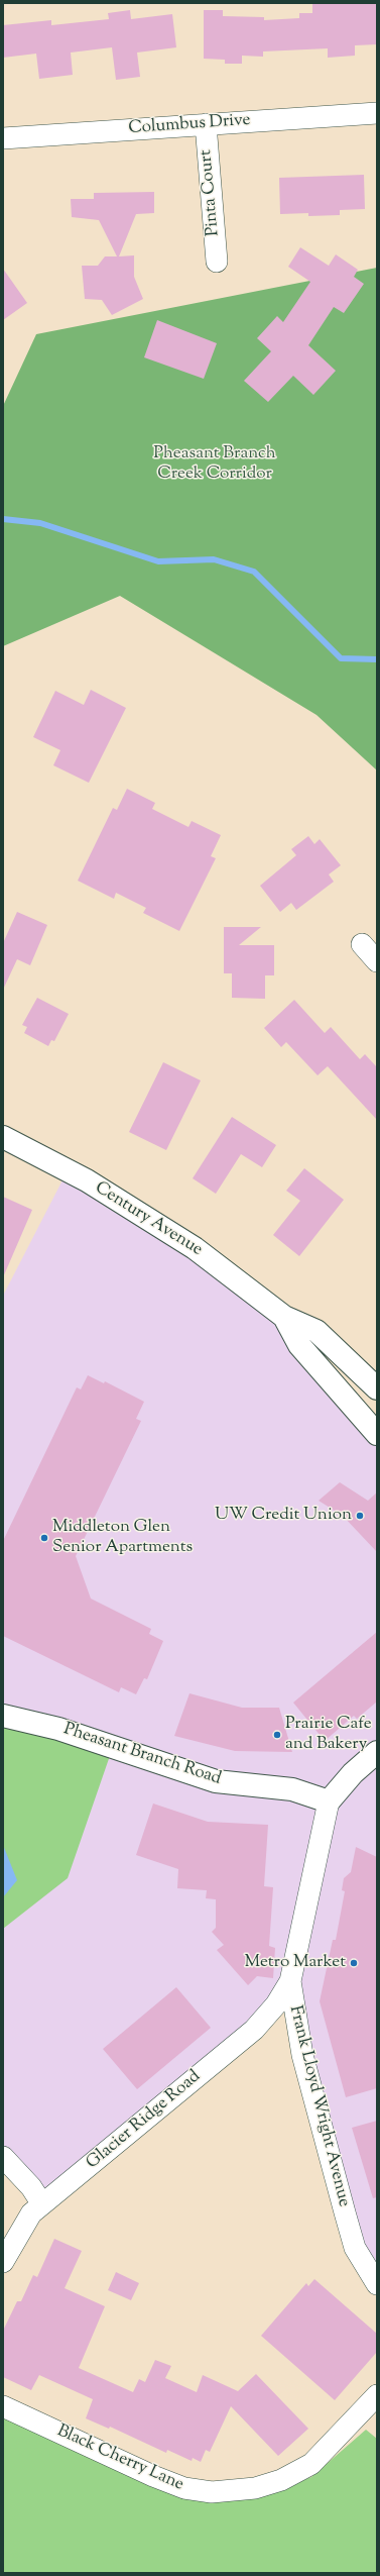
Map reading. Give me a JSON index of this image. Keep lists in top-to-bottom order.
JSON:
{
  "streets": {
    "main road": ["Century Avenue", "Pheasant Branch Road", "Frank Lloyd Wright Avenue"],
    "street": [
      "Columbus Drive",
      "Pinta Court",
      "Glacier Ridge Road",
      "Black Cherry Lane"
    ]
  },
  "crossings": [
    ["Columbus Drive", "Pinta Court"],
    ["Pheasant Branch Road", "Frank Lloyd Wright Avenue"],
    ["Frank Lloyd Wright Avenue", "Glacier Ridge Road"]
  ],
  "parks": ["Pheasant Branch Creek Corridor"],
  "places": [
    "UW Credit Union",
    "Middleton Glen Senior Apartments",
    "Prairie Cafe and Bakery",
    "Metro Market"
  ]
}
